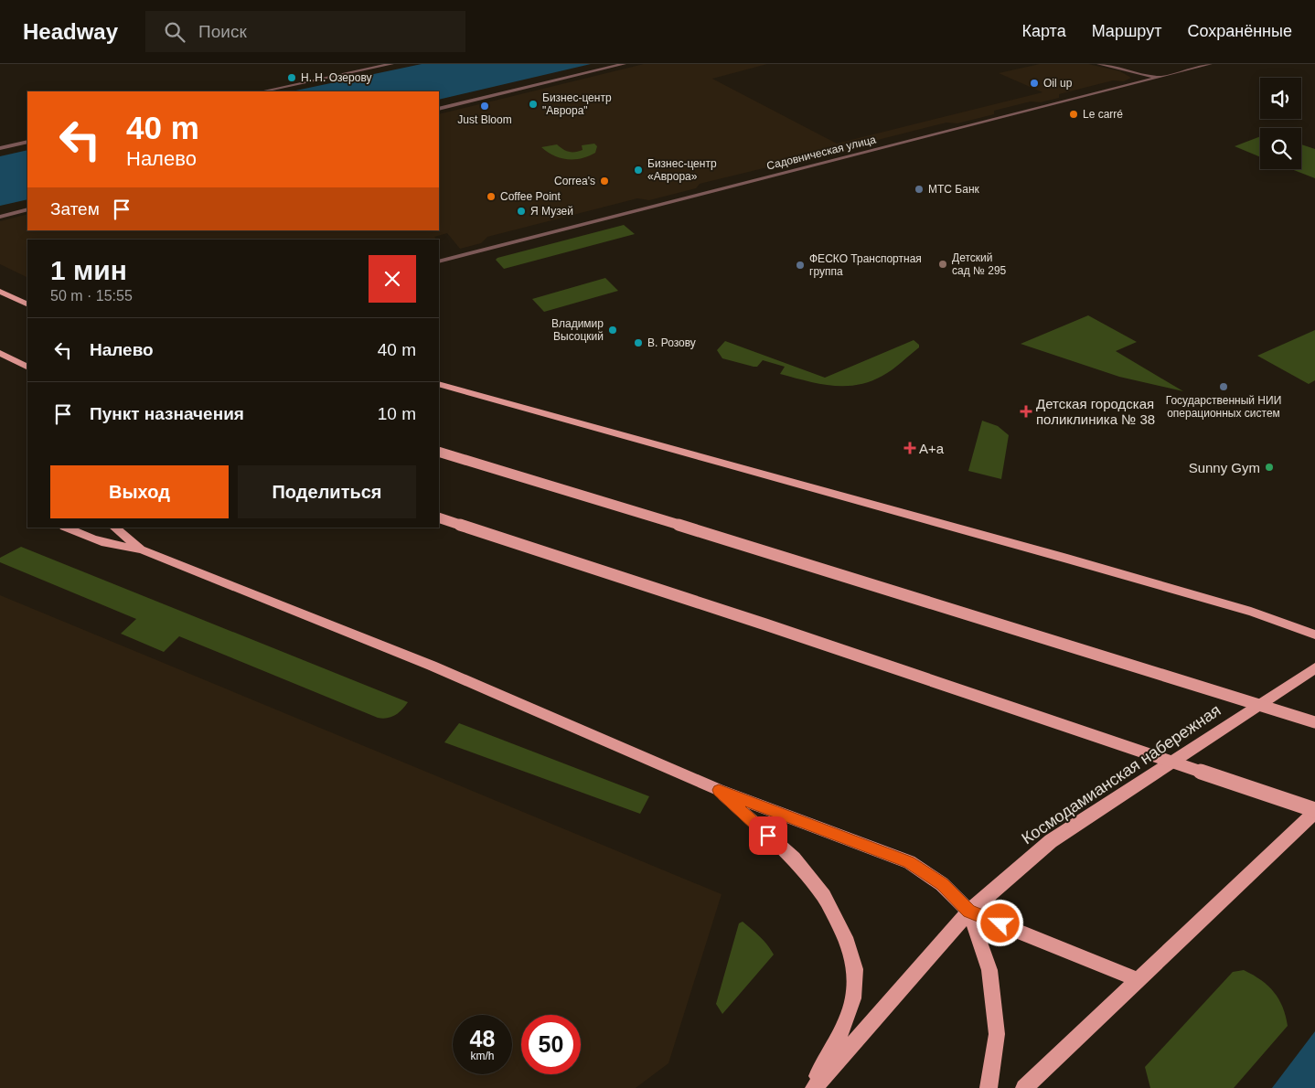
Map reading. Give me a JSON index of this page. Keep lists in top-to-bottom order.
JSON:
{
  "streets": {
    "main road": ["Космодамианская набережная"],
    "street": ["Садовническая улица"]
  },
  "places": {
    "other": [
      "Н. Н. Озерову",
      "Oil up",
      "Бизнес-центр \"Аврора\"",
      "Just Bloom",
      "Le carré",
      "Бизнес-центр «Аврора»",
      "Correa's",
      "МТС Банк",
      "Coffee Point",
      "Я Музей",
      "Детский сад № 295",
      "ФЕСКО Транспортная группа",
      "Владимир Высоцкий",
      "В. Розову",
      "Государственный НИИ операционных систем",
      "Sunny Gym"
    ],
    "health": ["Детская городская поликлиника № 38", "А+а"]
  },
  "page": {
    "header": "Headway",
    "search": "Поиск",
    "nav": ["Карта", "Маршрут", "Сохранённые"],
    "turn": ["40 m", "Налево"],
    "then": "Затем",
    "heading": ["1 мин", "50 m · 15:55"],
    "list": [
      {
        "name": "Налево",
        "value": "40 m"
      },
      {
        "name": "Пункт назначения",
        "value": "10 m"
      }
    ],
    "buttons": ["Выход", "Поделиться"],
    "speed": "48 km/h",
    "limit": "50"
  }
}
